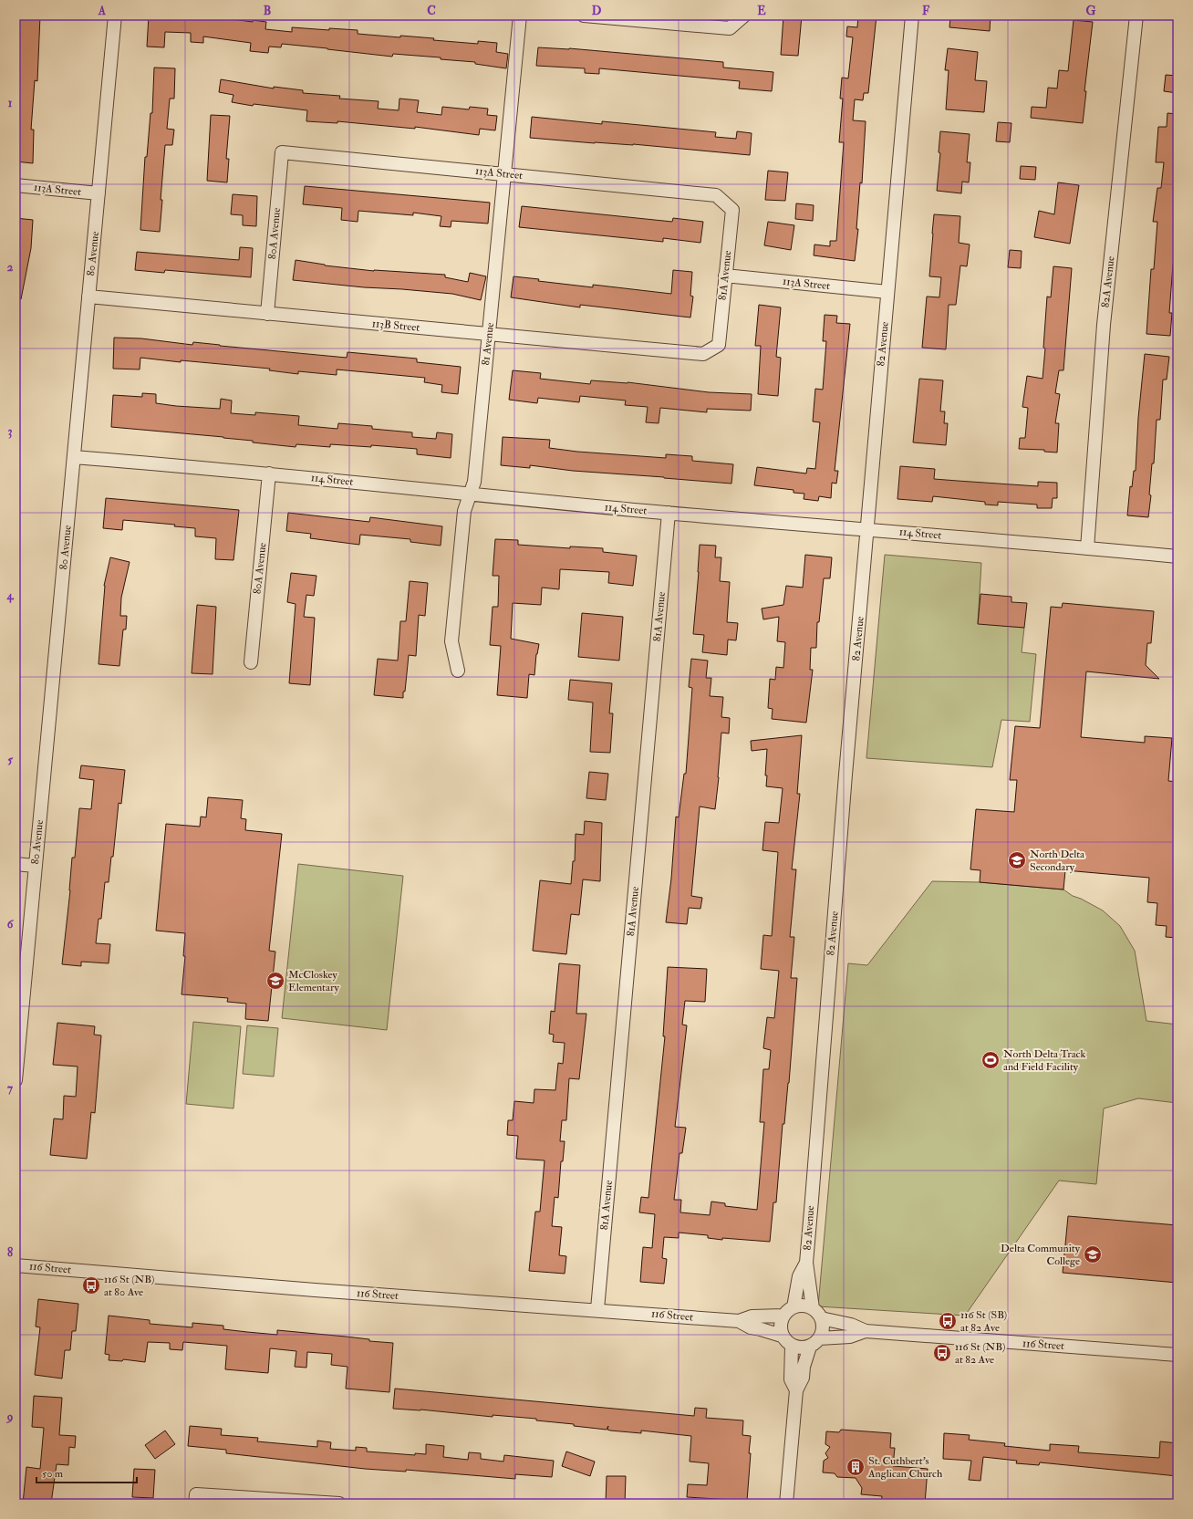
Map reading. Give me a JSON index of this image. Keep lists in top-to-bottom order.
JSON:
{
  "streets": {
    "street": [
      "113A Street",
      "80A Avenue",
      "80 Avenue",
      "81A Avenue",
      "82A Avenue",
      "113B Street",
      "81 Avenue",
      "82 Avenue",
      "114 Street",
      "116 Street"
    ]
  },
  "crossings": [
    ["113A Street", "80A Avenue"],
    ["113A Street", "80 Avenue"],
    ["113A Street", "81A Avenue"],
    ["113A Street", "81 Avenue"],
    ["113A Street", "82 Avenue"],
    ["80A Avenue", "113B Street"],
    ["80A Avenue", "114 Street"],
    ["80 Avenue", "113B Street"],
    ["80 Avenue", "114 Street"],
    ["81A Avenue", "113B Street"],
    ["81A Avenue", "114 Street"],
    ["81A Avenue", "116 Street"],
    ["82A Avenue", "114 Street"],
    ["113B Street", "81 Avenue"],
    ["81 Avenue", "114 Street"],
    ["82 Avenue", "114 Street"],
    ["82 Avenue", "116 Street"]
  ],
  "places": {
    "school or university": ["North Delta Secondary", "McCloskey Elementary", "Delta Community College"],
    "sports": ["North Delta Track and Field Facility"],
    "bus stop": ["116 St (NB) at 80 Ave", "116 St (SB) at 82 Ave", "116 St (NB) at 82 Ave"],
    "building": ["St. Cuthbert's Anglican Church"]
  },
  "scale_bar": "50 m",
  "grid": {
    "columns": [
      "A",
      "B",
      "C",
      "D",
      "E",
      "F",
      "G"
    ],
    "rows": [
      "1",
      "2",
      "3",
      "4",
      "5",
      "6",
      "7",
      "8",
      "9"
    ]
  }
}
